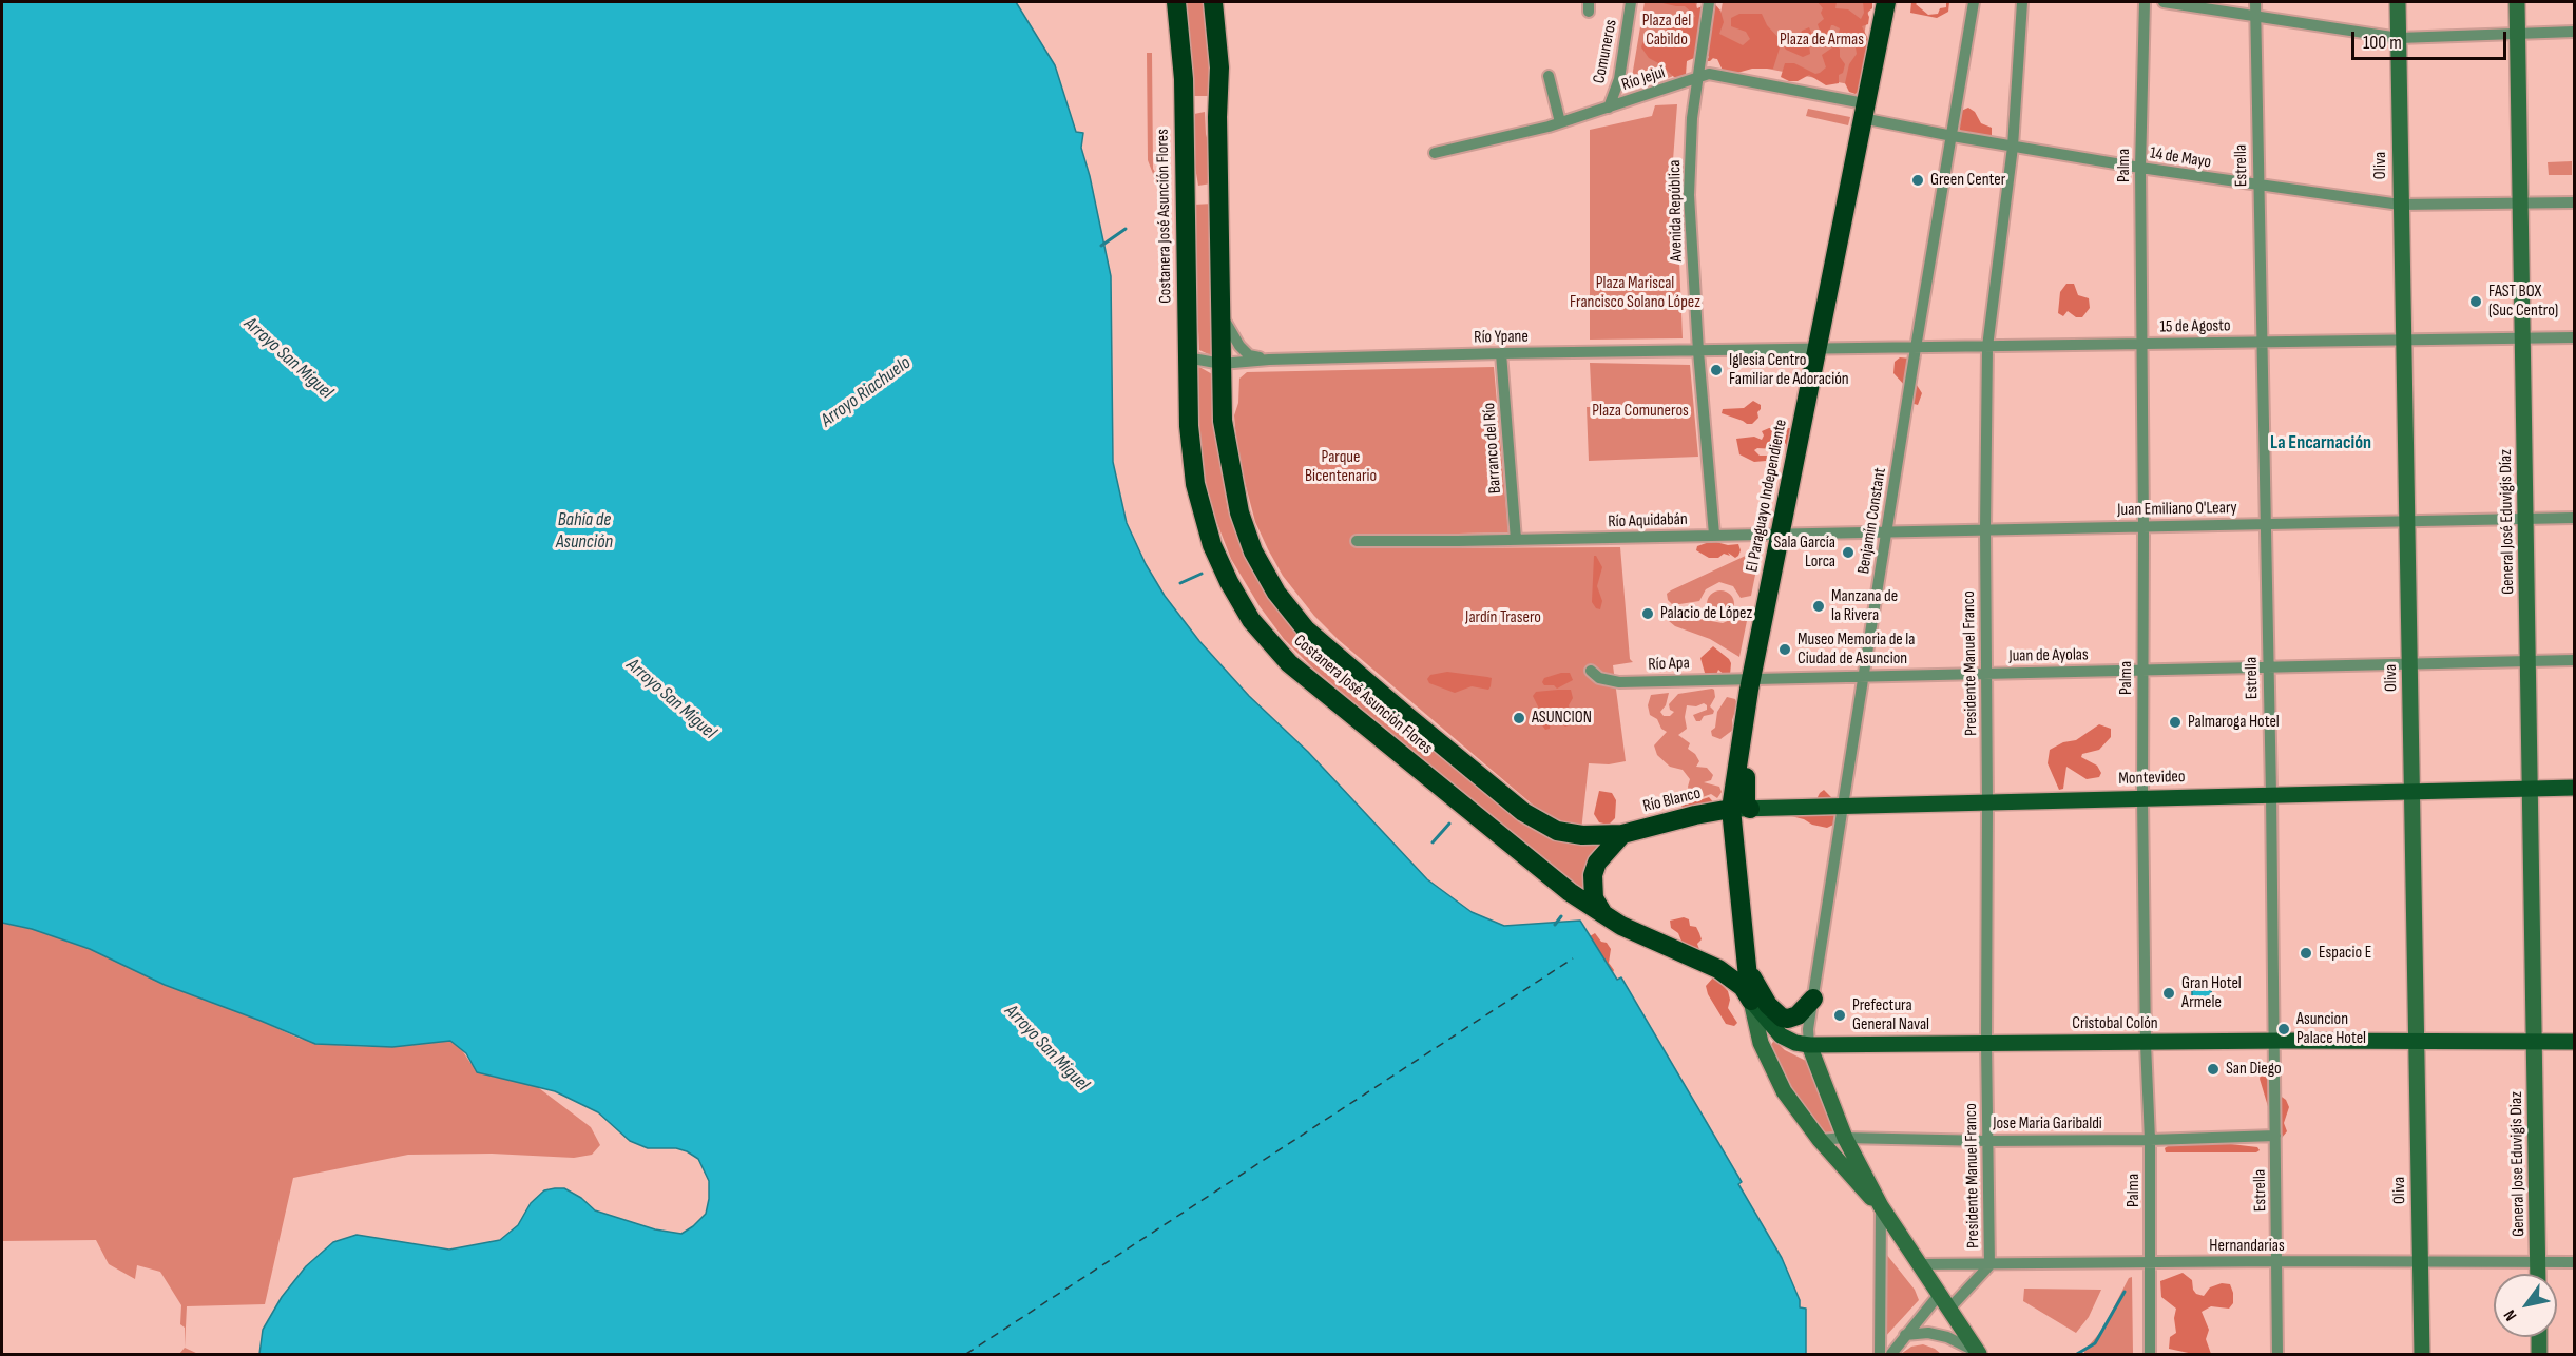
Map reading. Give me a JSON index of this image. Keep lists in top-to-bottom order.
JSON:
{
  "streets": {
    "highway": ["Costanera José Asunción Flores", "El Paraguayo Independiente", "Río Blanco"],
    "main road": ["Montevideo", "Cristobal Colón"],
    "street": [
      "Comuneros",
      "Río Jejuí",
      "14 de Mayo",
      "Palma",
      "Estrella",
      "Oliva",
      "Avenida República",
      "15 de Agosto",
      "Río Ypane",
      "Barranco del Río",
      "Juan Emiliano O'Leary",
      "Río Aquidabán",
      "Benjamín Constant",
      "General José Eduvigis Díaz",
      "Juan de Ayolas",
      "Presidente Manuel Franco",
      "Río Apa",
      "Jose Maria Garibaldi",
      "General Jose Eduvigis Diaz",
      "Hernandarias"
    ]
  },
  "crossings": [
    ["Comuneros", "Río Jejuí"],
    ["Río Jejuí", "14 de Mayo"],
    ["Río Jejuí", "Avenida República"],
    ["Río Jejuí", "El Paraguayo Independiente"],
    ["14 de Mayo", "Palma"],
    ["14 de Mayo", "Estrella"],
    ["14 de Mayo", "Oliva"],
    ["14 de Mayo", "El Paraguayo Independiente"],
    ["14 de Mayo", "Benjamín Constant"],
    ["14 de Mayo", "General José Eduvigis Díaz"],
    ["14 de Mayo", "Presidente Manuel Franco"],
    ["Palma", "15 de Agosto"],
    ["Palma", "Juan Emiliano O'Leary"],
    ["Palma", "Juan de Ayolas"],
    ["Palma", "Montevideo"],
    ["Palma", "Cristobal Colón"],
    ["Palma", "Jose Maria Garibaldi"],
    ["Palma", "Hernandarias"],
    ["Estrella", "15 de Agosto"],
    ["Estrella", "Juan Emiliano O'Leary"],
    ["Estrella", "Juan de Ayolas"],
    ["Estrella", "Montevideo"],
    ["Estrella", "Cristobal Colón"],
    ["Estrella", "Jose Maria Garibaldi"],
    ["Estrella", "Hernandarias"],
    ["Oliva", "15 de Agosto"],
    ["Oliva", "Juan Emiliano O'Leary"],
    ["Oliva", "Juan de Ayolas"],
    ["Oliva", "Montevideo"],
    ["Oliva", "Cristobal Colón"],
    ["Oliva", "Hernandarias"],
    ["Avenida República", "Río Ypane"],
    ["Avenida República", "Río Aquidabán"],
    ["Costanera José Asunción Flores", "Río Ypane"],
    ["Costanera José Asunción Flores", "El Paraguayo Independiente"],
    ["Costanera José Asunción Flores", "Río Blanco"],
    ["Costanera José Asunción Flores", "Cristobal Colón"],
    ["15 de Agosto", "Río Ypane"],
    ["15 de Agosto", "El Paraguayo Independiente"],
    ["15 de Agosto", "Benjamín Constant"],
    ["15 de Agosto", "General José Eduvigis Díaz"],
    ["15 de Agosto", "Presidente Manuel Franco"],
    ["Río Ypane", "Barranco del Río"],
    ["Río Ypane", "El Paraguayo Independiente"],
    ["Barranco del Río", "Río Aquidabán"],
    ["El Paraguayo Independiente", "Juan Emiliano O'Leary"],
    ["El Paraguayo Independiente", "Río Aquidabán"],
    ["El Paraguayo Independiente", "Juan de Ayolas"],
    ["El Paraguayo Independiente", "Río Apa"],
    ["El Paraguayo Independiente", "Montevideo"],
    ["El Paraguayo Independiente", "Río Blanco"],
    ["El Paraguayo Independiente", "Cristobal Colón"],
    ["Juan Emiliano O'Leary", "Río Aquidabán"],
    ["Juan Emiliano O'Leary", "Benjamín Constant"],
    ["Juan Emiliano O'Leary", "General José Eduvigis Díaz"],
    ["Juan Emiliano O'Leary", "Presidente Manuel Franco"],
    ["Benjamín Constant", "Juan de Ayolas"],
    ["Benjamín Constant", "Montevideo"],
    ["Benjamín Constant", "Cristobal Colón"],
    ["General José Eduvigis Díaz", "Juan de Ayolas"],
    ["General José Eduvigis Díaz", "Montevideo"],
    ["General José Eduvigis Díaz", "Cristobal Colón"],
    ["General José Eduvigis Díaz", "General Jose Eduvigis Diaz"],
    ["Juan de Ayolas", "Presidente Manuel Franco"],
    ["Juan de Ayolas", "Río Apa"],
    ["Presidente Manuel Franco", "Montevideo"],
    ["Presidente Manuel Franco", "Cristobal Colón"],
    ["Presidente Manuel Franco", "Jose Maria Garibaldi"],
    ["Presidente Manuel Franco", "Hernandarias"],
    ["Montevideo", "Río Blanco"],
    ["Cristobal Colón", "General Jose Eduvigis Diaz"],
    ["General Jose Eduvigis Diaz", "Hernandarias"]
  ],
  "districts": ["La Encarnación"],
  "water": ["Arroyo San Miguel", "Arroyo Riachuelo", "Bahía de Asunción"],
  "parks": [
    "Plaza del Cabildo",
    "Plaza de Armas",
    "Plaza Mariscal Francisco Solano López",
    "Plaza Comuneros",
    "Parque Bicentenario",
    "Jardín Trasero"
  ],
  "places": [
    "Green Center",
    "FAST BOX (Suc Centro)",
    "Iglesia Centro Familiar de Adoración",
    "Sala García Lorca",
    "Manzana de la Rivera",
    "Palacio de López",
    "Museo Memoria de la Ciudad de Asuncion",
    "ASUNCION",
    "Palmaroga Hotel",
    "Espacio E",
    "Gran Hotel Armele",
    "Prefectura General Naval",
    "Asuncion Palace Hotel",
    "San Diego"
  ],
  "scale_bar": "100 m",
  "north": "bottom left"
}
